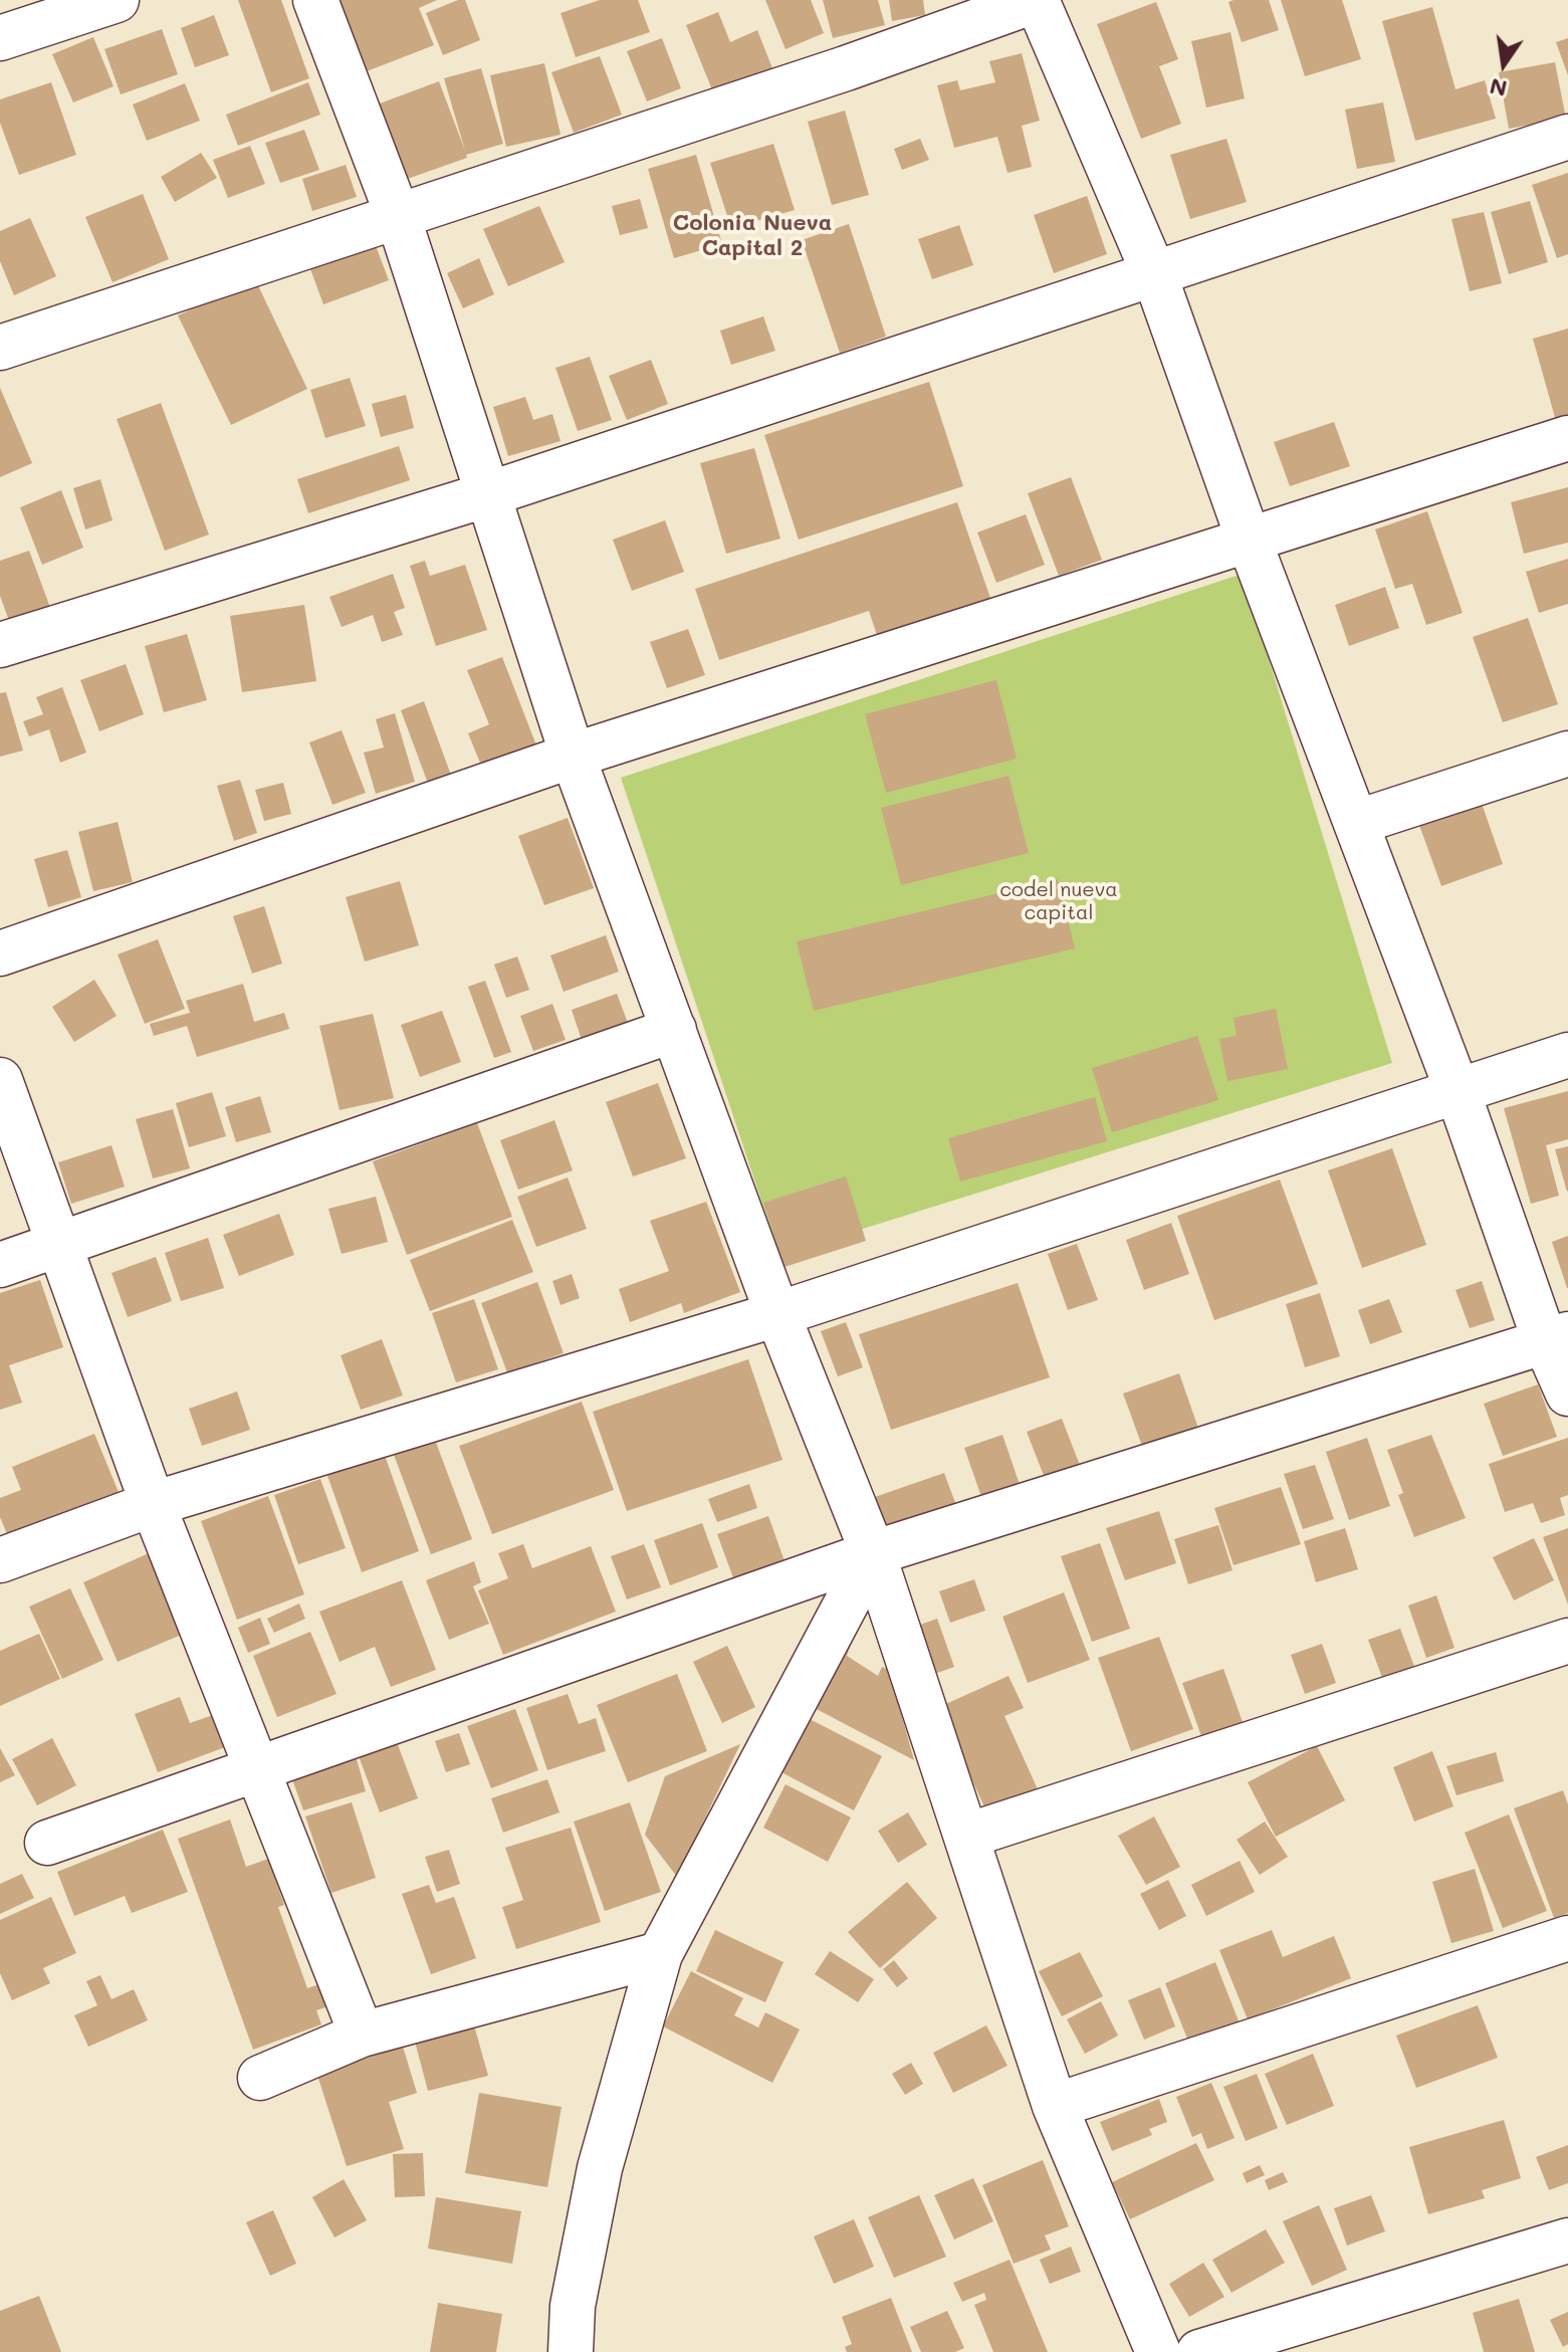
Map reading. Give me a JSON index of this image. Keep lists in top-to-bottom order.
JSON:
{
  "districts": ["Colonia Nueva Capital 2"],
  "parks": ["codel nueva capital"],
  "north": "bottom"
}
